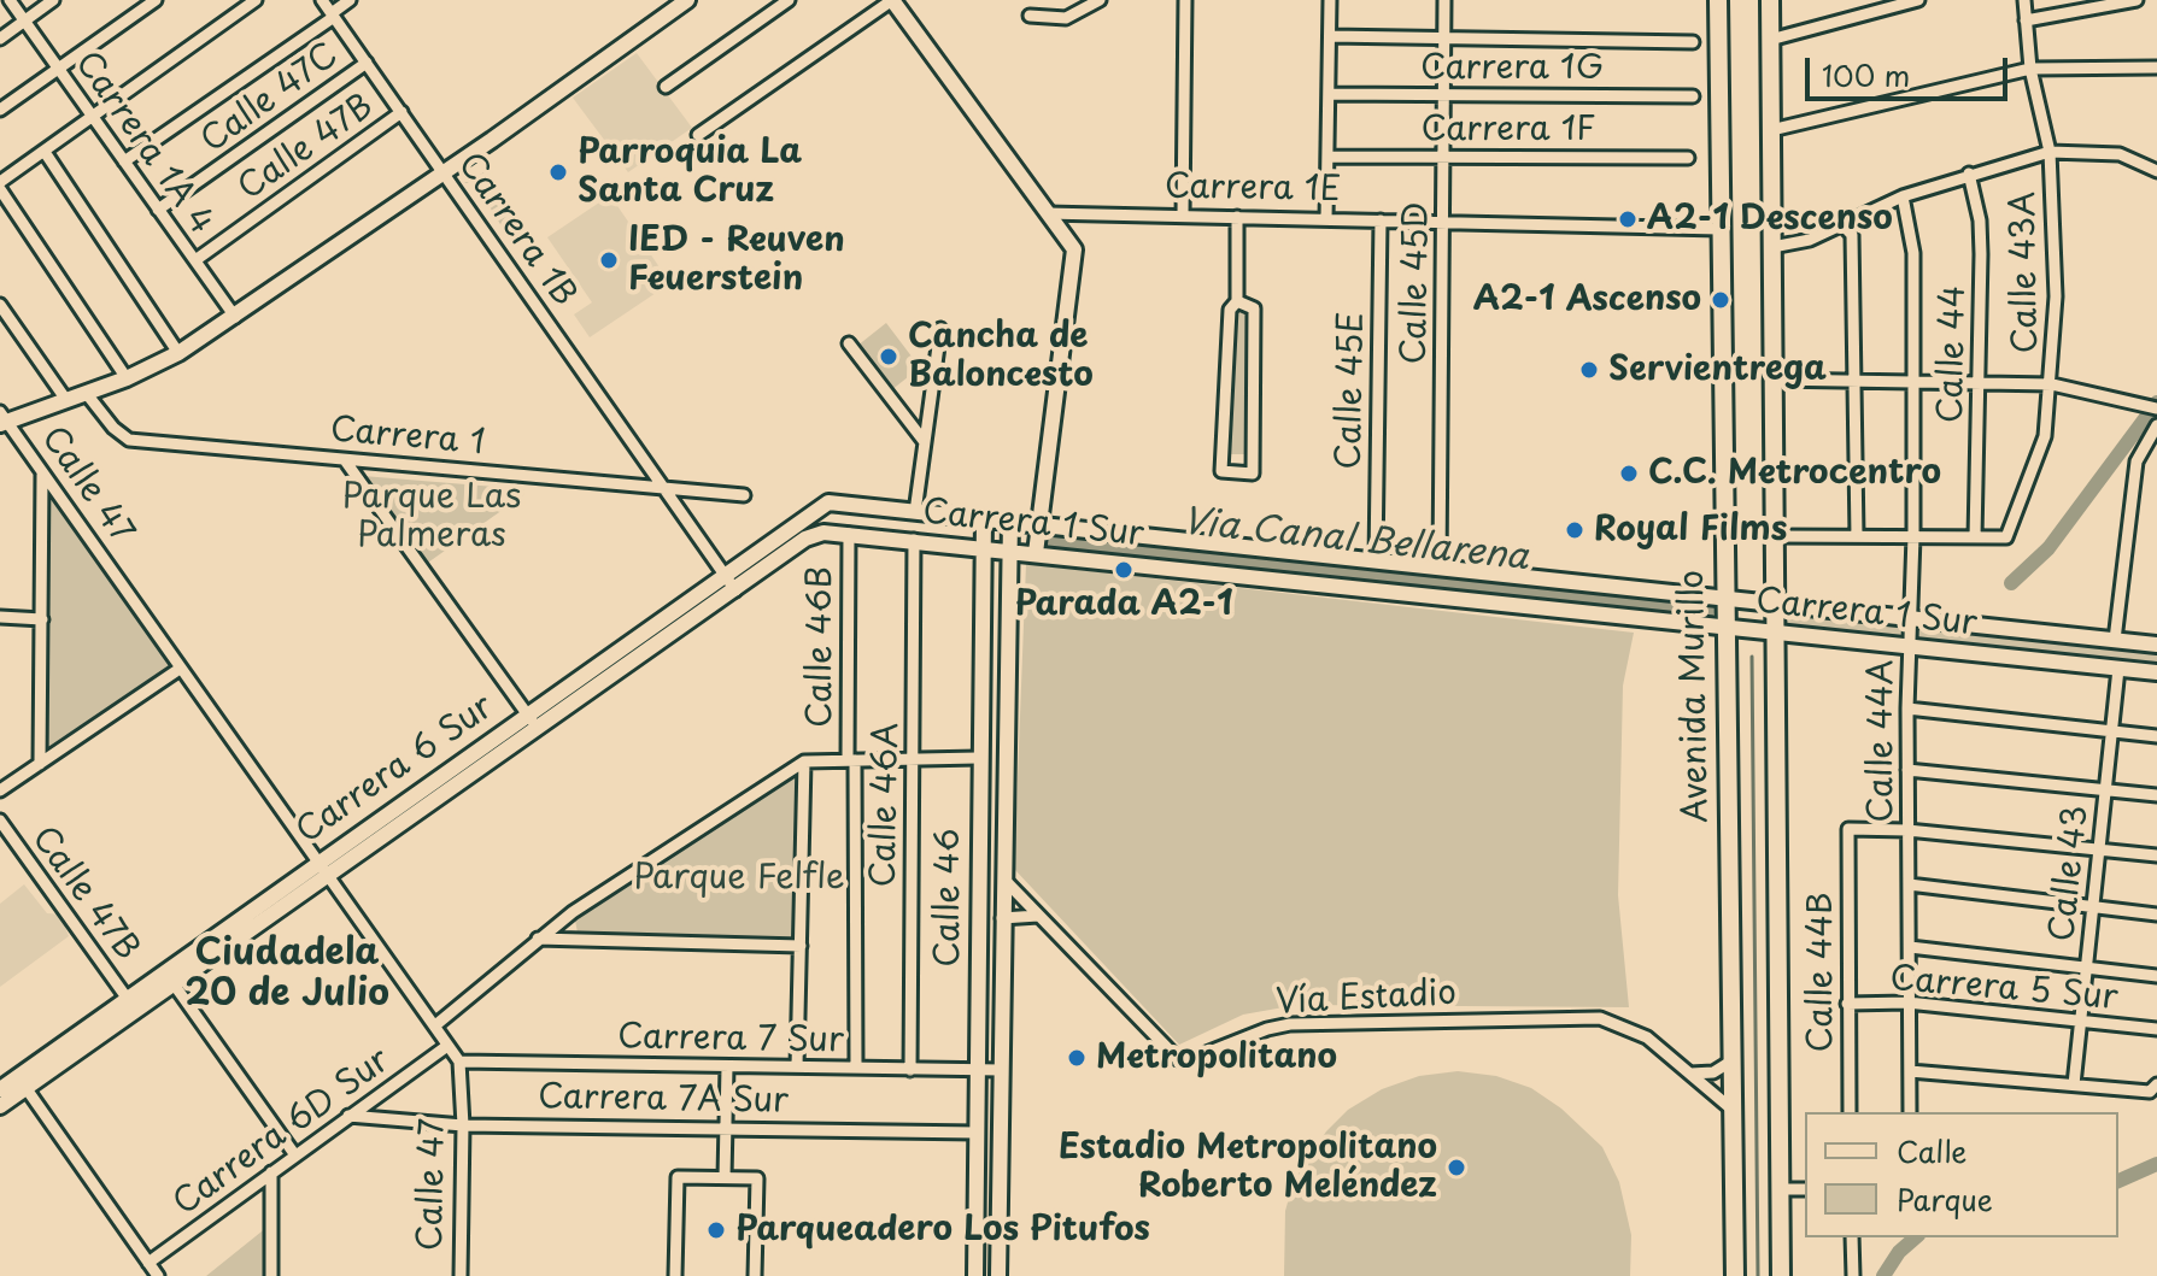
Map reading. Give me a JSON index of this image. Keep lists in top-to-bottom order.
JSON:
{
  "streets": {
    "main road": ["Avenida Murillo"],
    "street": [
      "Carrera 1G",
      "Calle 47C",
      "Carrera 1F",
      "Carrera 1A 4",
      "Calle 47B",
      "Carrera 1E",
      "Carrera 1B",
      "Calle 43A",
      "Calle 45D",
      "Calle 44",
      "Calle 45E",
      "Carrera 1",
      "Calle 47",
      "Carrera 1 Sur",
      "Calle 46B",
      "Calle 44A",
      "Carrera 6 Sur",
      "Calle 46A",
      "Calle 43",
      "Calle 46",
      "Calle 44B",
      "Carrera 5 Sur",
      "Vía Estadio",
      "Carrera 7 Sur",
      "Carrera 7A Sur",
      "Carrera 6D Sur"
    ]
  },
  "crossings": [
    ["Carrera 1G", "Calle 45D"],
    ["Calle 47C", "Carrera 1A 4"],
    ["Calle 47C", "Carrera 1B"],
    ["Carrera 1F", "Calle 45D"],
    ["Carrera 1A 4", "Calle 47B"],
    ["Carrera 1A 4", "Calle 47"],
    ["Calle 47B", "Carrera 1B"],
    ["Calle 47B", "Carrera 6 Sur"],
    ["Carrera 1E", "Calle 45D"],
    ["Carrera 1E", "Calle 45E"],
    ["Carrera 1E", "Avenida Murillo"],
    ["Carrera 1B", "Carrera 1"],
    ["Carrera 1B", "Calle 47"],
    ["Carrera 1B", "Carrera 6 Sur"],
    ["Calle 43A", "Calle 44"],
    ["Carrera 1", "Calle 47"],
    ["Calle 47", "Carrera 6 Sur"],
    ["Calle 47", "Carrera 7 Sur"],
    ["Calle 47", "Carrera 7A Sur"],
    ["Calle 47", "Carrera 6D Sur"],
    ["Carrera 1 Sur", "Calle 46B"],
    ["Carrera 1 Sur", "Avenida Murillo"],
    ["Carrera 1 Sur", "Calle 44A"],
    ["Carrera 1 Sur", "Carrera 6 Sur"],
    ["Carrera 1 Sur", "Calle 46A"],
    ["Carrera 1 Sur", "Calle 43"],
    ["Carrera 1 Sur", "Calle 46"],
    ["Calle 46B", "Carrera 7 Sur"],
    ["Avenida Murillo", "Vía Estadio"],
    ["Calle 44A", "Calle 44B"],
    ["Calle 44A", "Carrera 5 Sur"],
    ["Calle 46A", "Carrera 7 Sur"],
    ["Calle 43", "Carrera 5 Sur"],
    ["Calle 46", "Vía Estadio"],
    ["Calle 46", "Carrera 7 Sur"],
    ["Calle 46", "Carrera 7A Sur"],
    ["Calle 44B", "Carrera 5 Sur"],
    ["Carrera 7A Sur", "Carrera 6D Sur"]
  ],
  "districts": ["Ciudadela 20 de Julio"],
  "water": ["Via Canal Bellarena"],
  "parks": ["Parque Las Palmeras", "Parque Felfle"],
  "places": [
    "Parroquia La Santa Cruz",
    "A2-1 Descenso",
    "IED - Reuven Feuerstein",
    "A2-1 Ascenso",
    "Cancha de Baloncesto",
    "Servientrega",
    "C.C. Metrocentro",
    "Royal Films",
    "Parada A2-1",
    "Metropolitano",
    "Estadio Metropolitano Roberto Meléndez",
    "Parqueadero Los Pitufos"
  ],
  "legend": ["Calle", "Parque"],
  "scale_bar": "100 m"
}
